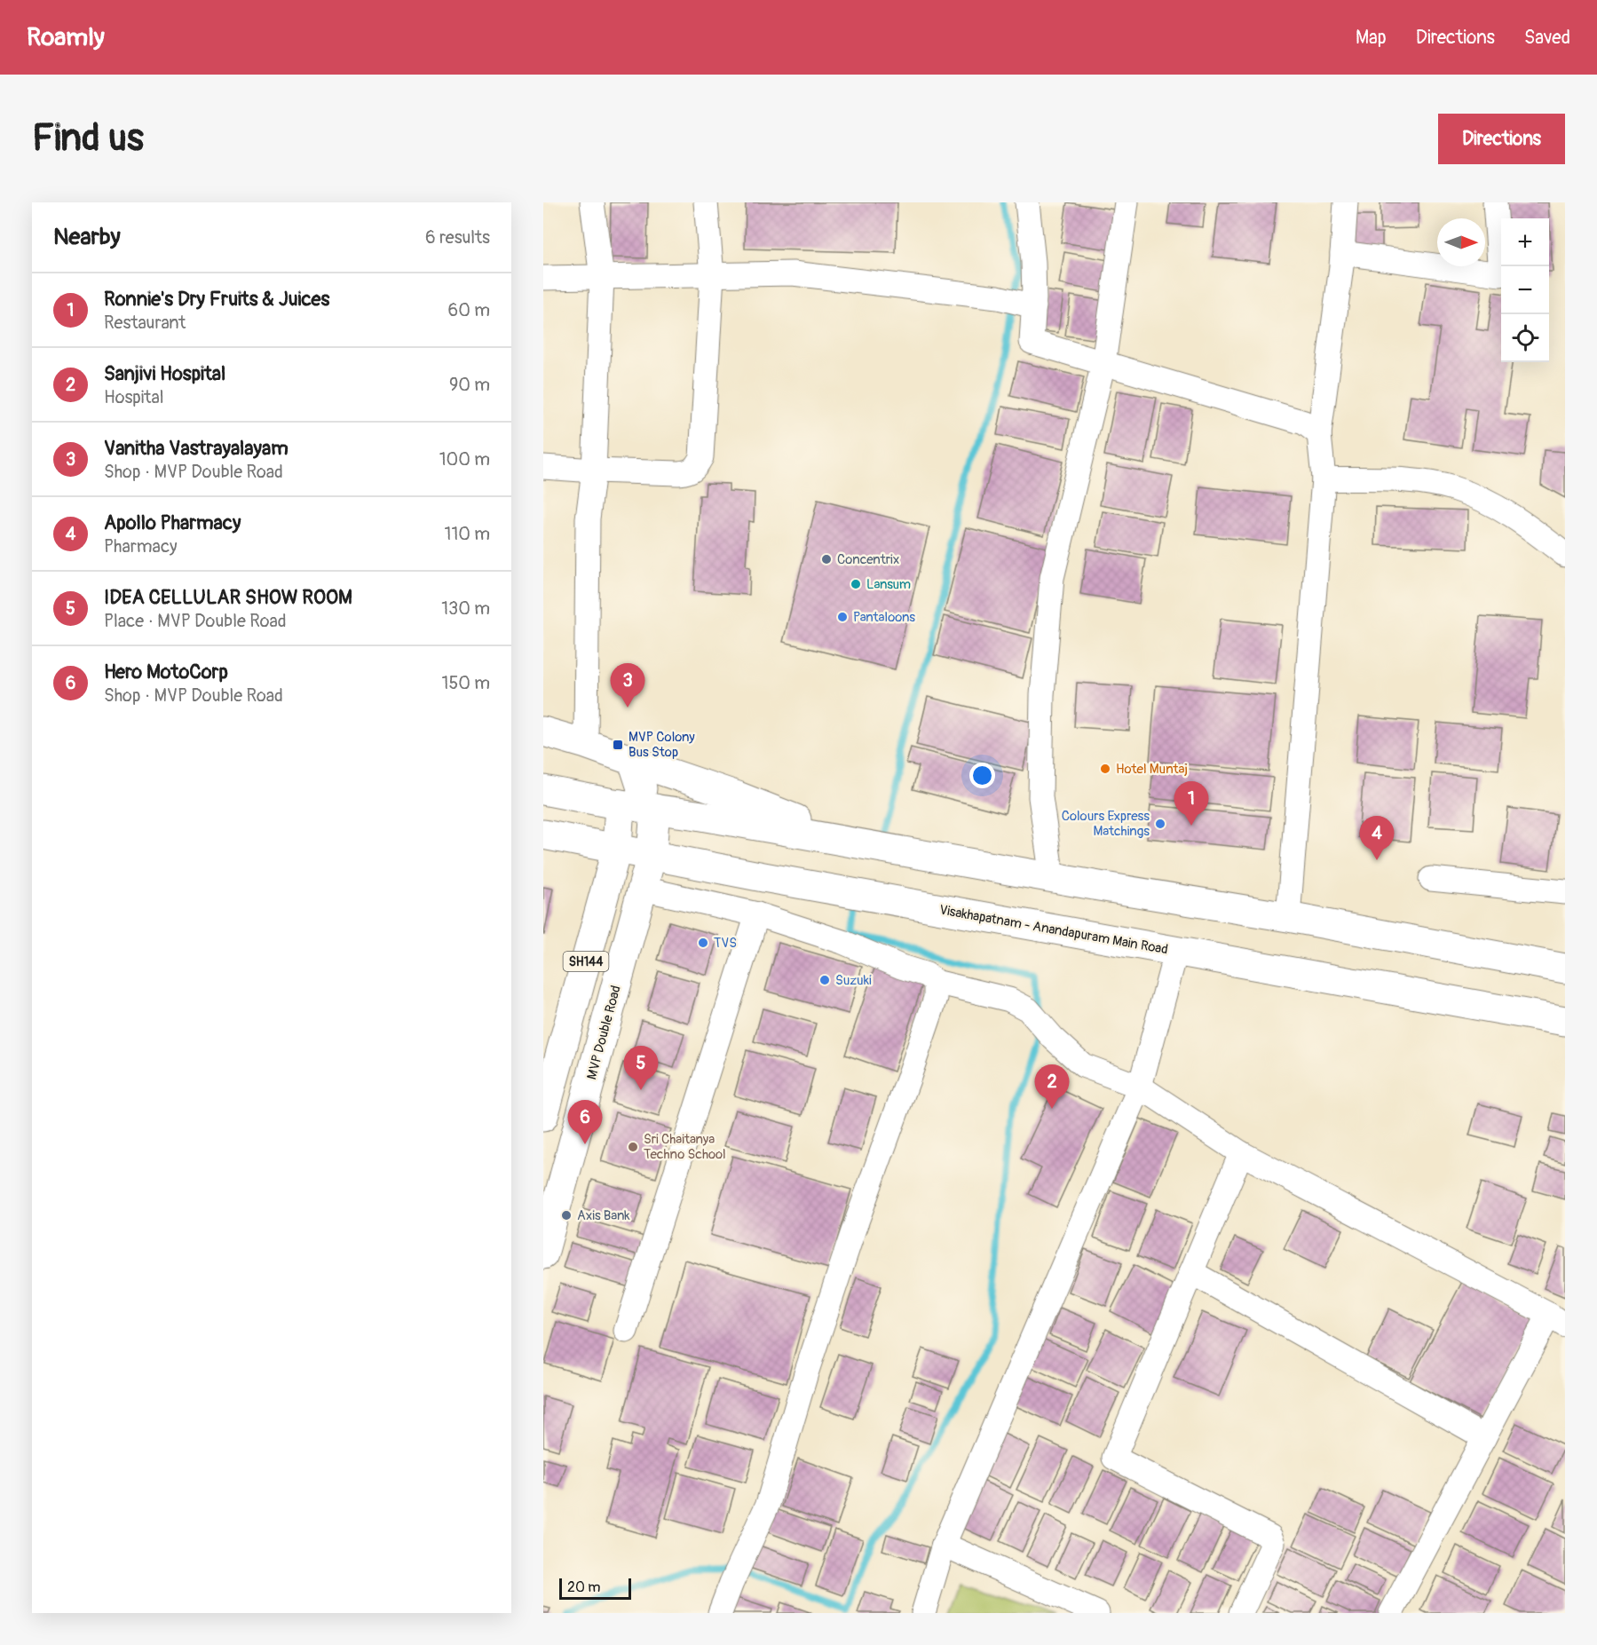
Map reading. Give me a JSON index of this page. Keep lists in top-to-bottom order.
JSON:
{
  "streets": {
    "main road": ["Visakhapatnam - Anandapuram Main Road", "SH144", "MVP Double Road"]
  },
  "crossings": [
    ["Visakhapatnam - Anandapuram Main Road", "SH144"],
    ["Visakhapatnam - Anandapuram Main Road", "MVP Double Road"],
    ["SH144", "MVP Double Road"]
  ],
  "places": {
    "other": [
      "Concentrix",
      "Lansum",
      "Pantaloons",
      "Hotel Muntaj",
      "Colours Express Matchings",
      "TVS",
      "Suzuki",
      "Sri Chaitanya Techno School",
      "Axis Bank"
    ],
    "transit": ["MVP Colony Bus Stop"]
  },
  "scale_bar": "20 m",
  "north": "right",
  "page": {
    "header": "Roamly",
    "nav": ["Map", "Directions", "Saved"],
    "buttons": "Directions",
    "title": "Find us",
    "heading": ["Nearby", "6 results"],
    "map_buttons": ["+", "−"],
    "list": [
      {
        "mark": "1",
        "name": "Ronnie's Dry Fruits & Juices",
        "note": "Restaurant",
        "value": "60 m"
      },
      {
        "mark": "2",
        "name": "Sanjivi Hospital",
        "note": "Hospital",
        "value": "90 m"
      },
      {
        "mark": "3",
        "name": "Vanitha Vastrayalayam",
        "note": "Shop · MVP Double Road",
        "value": "100 m"
      },
      {
        "mark": "4",
        "name": "Apollo Pharmacy",
        "note": "Pharmacy",
        "value": "110 m"
      },
      {
        "mark": "5",
        "name": "IDEA CELLULAR SHOW ROOM",
        "note": "Place · MVP Double Road",
        "value": "130 m"
      },
      {
        "mark": "6",
        "name": "Hero MotoCorp",
        "note": "Shop · MVP Double Road",
        "value": "150 m"
      }
    ],
    "pins": [
      "3",
      "1",
      "4",
      "5",
      "2",
      "6"
    ],
    "scale": "20 m"
  }
}
